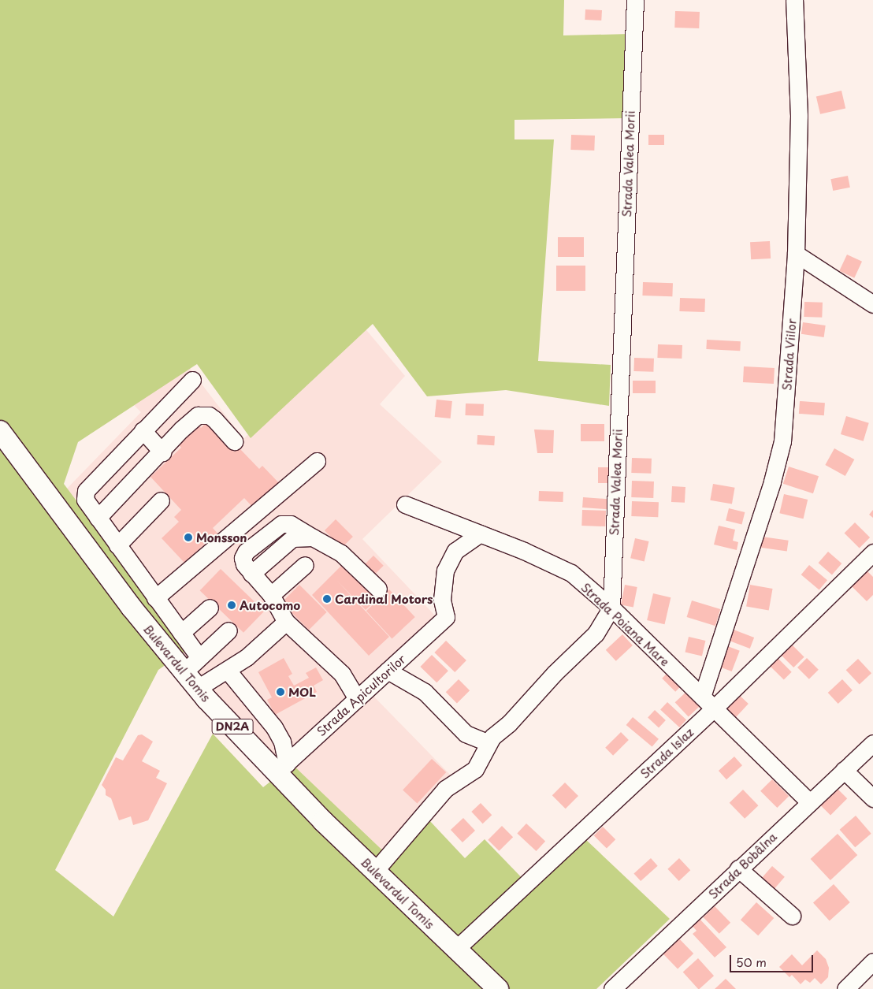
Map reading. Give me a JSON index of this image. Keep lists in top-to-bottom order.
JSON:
{
  "streets": {
    "main road": ["Bulevardul Tomis", "DN2A"],
    "street": [
      "Strada Valea Morii",
      "Strada Viilor",
      "Strada Poiana Mare",
      "Strada Apicultorilor",
      "Strada Islaz",
      "Strada Bobâlna"
    ]
  },
  "crossings": [
    ["Strada Valea Morii", "Strada Poiana Mare"],
    ["Strada Valea Morii", "Bulevardul Tomis"],
    ["Strada Viilor", "Strada Poiana Mare"],
    ["Strada Poiana Mare", "Strada Apicultorilor"],
    ["Strada Poiana Mare", "Strada Islaz"],
    ["Strada Poiana Mare", "Strada Bobâlna"],
    ["Bulevardul Tomis", "Strada Apicultorilor"],
    ["Bulevardul Tomis", "Strada Islaz"]
  ],
  "places": [
    "Monsson",
    "Cardinal Motors",
    "Autocomo",
    "MOL"
  ],
  "scale_bar": "50 m"
}
